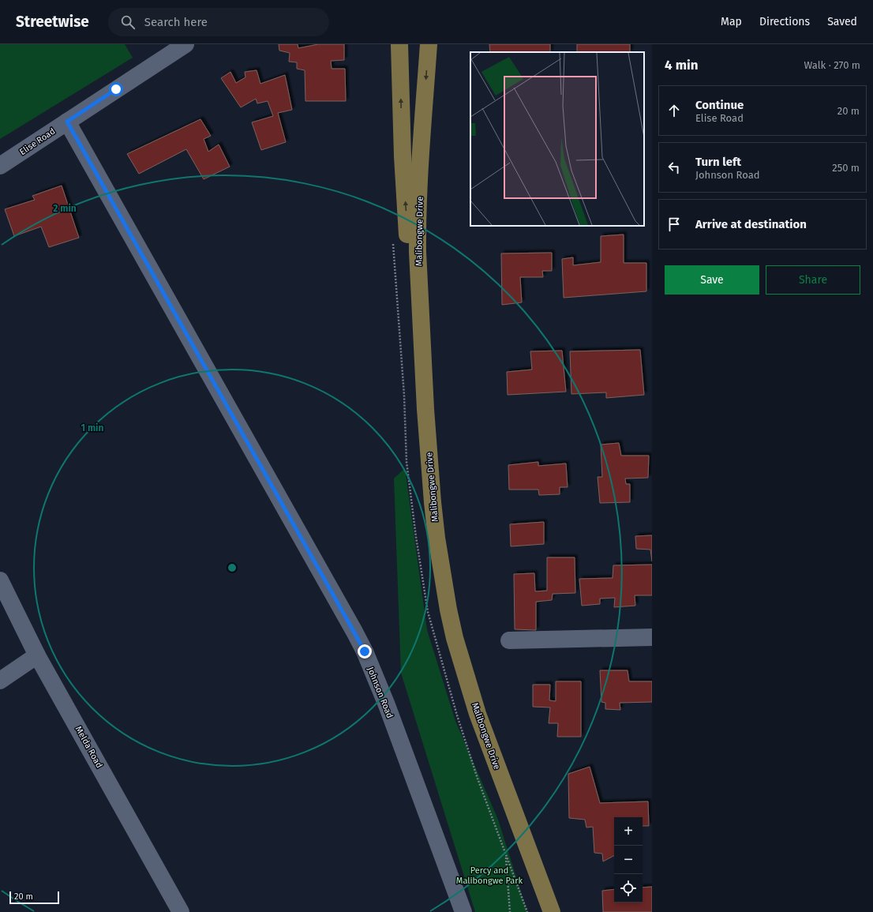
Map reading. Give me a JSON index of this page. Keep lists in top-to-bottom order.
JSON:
{
  "streets": {
    "main road": ["Malibongwe Drive"],
    "street": ["Elise Road", "Johnson Road", "Melda Road"]
  },
  "crossings": [
    ["Elise Road", "Johnson Road"]
  ],
  "parks": ["Percy and Malibongwe Park"],
  "scale_bar": "20 m",
  "page": {
    "header": "Streetwise",
    "search": "Search here",
    "nav": ["Map", "Directions", "Saved"],
    "heading": ["4 min", "Walk · 270 m"],
    "list": [
      ["Continue", "Elise Road", "20 m"],
      ["Turn left", "Johnson Road", "250 m"],
      "Arrive at destination"
    ],
    "buttons": ["Save", "Share"],
    "map_buttons": ["+", "−"],
    "scale": "20 m"
  },
  "rings": ["2 min", "1 min"]
}
